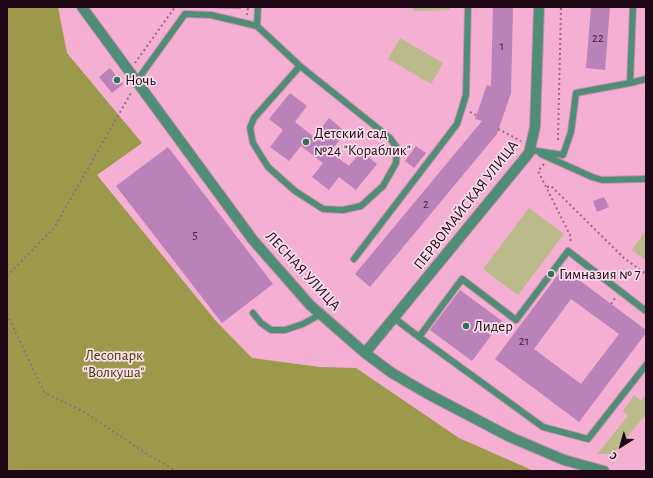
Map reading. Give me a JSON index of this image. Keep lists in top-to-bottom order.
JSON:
{
  "streets": {
    "street": ["ПЕРВОМАЙСКАЯ УЛИЦА", "ЛЕСНАЯ УЛИЦА"]
  },
  "crossings": [
    ["ПЕРВОМАЙСКАЯ УЛИЦА", "ЛЕСНАЯ УЛИЦА"]
  ],
  "parks": ["Лесопарк \"Волкуша\""],
  "places": [
    "Ночь",
    "Детский сад №24 \"Кораблик\"",
    "Гимназия № 7",
    "Лидер"
  ],
  "house_numbers": [
    "22",
    "1",
    "2",
    "5",
    "21"
  ],
  "north": "bottom left"
}
